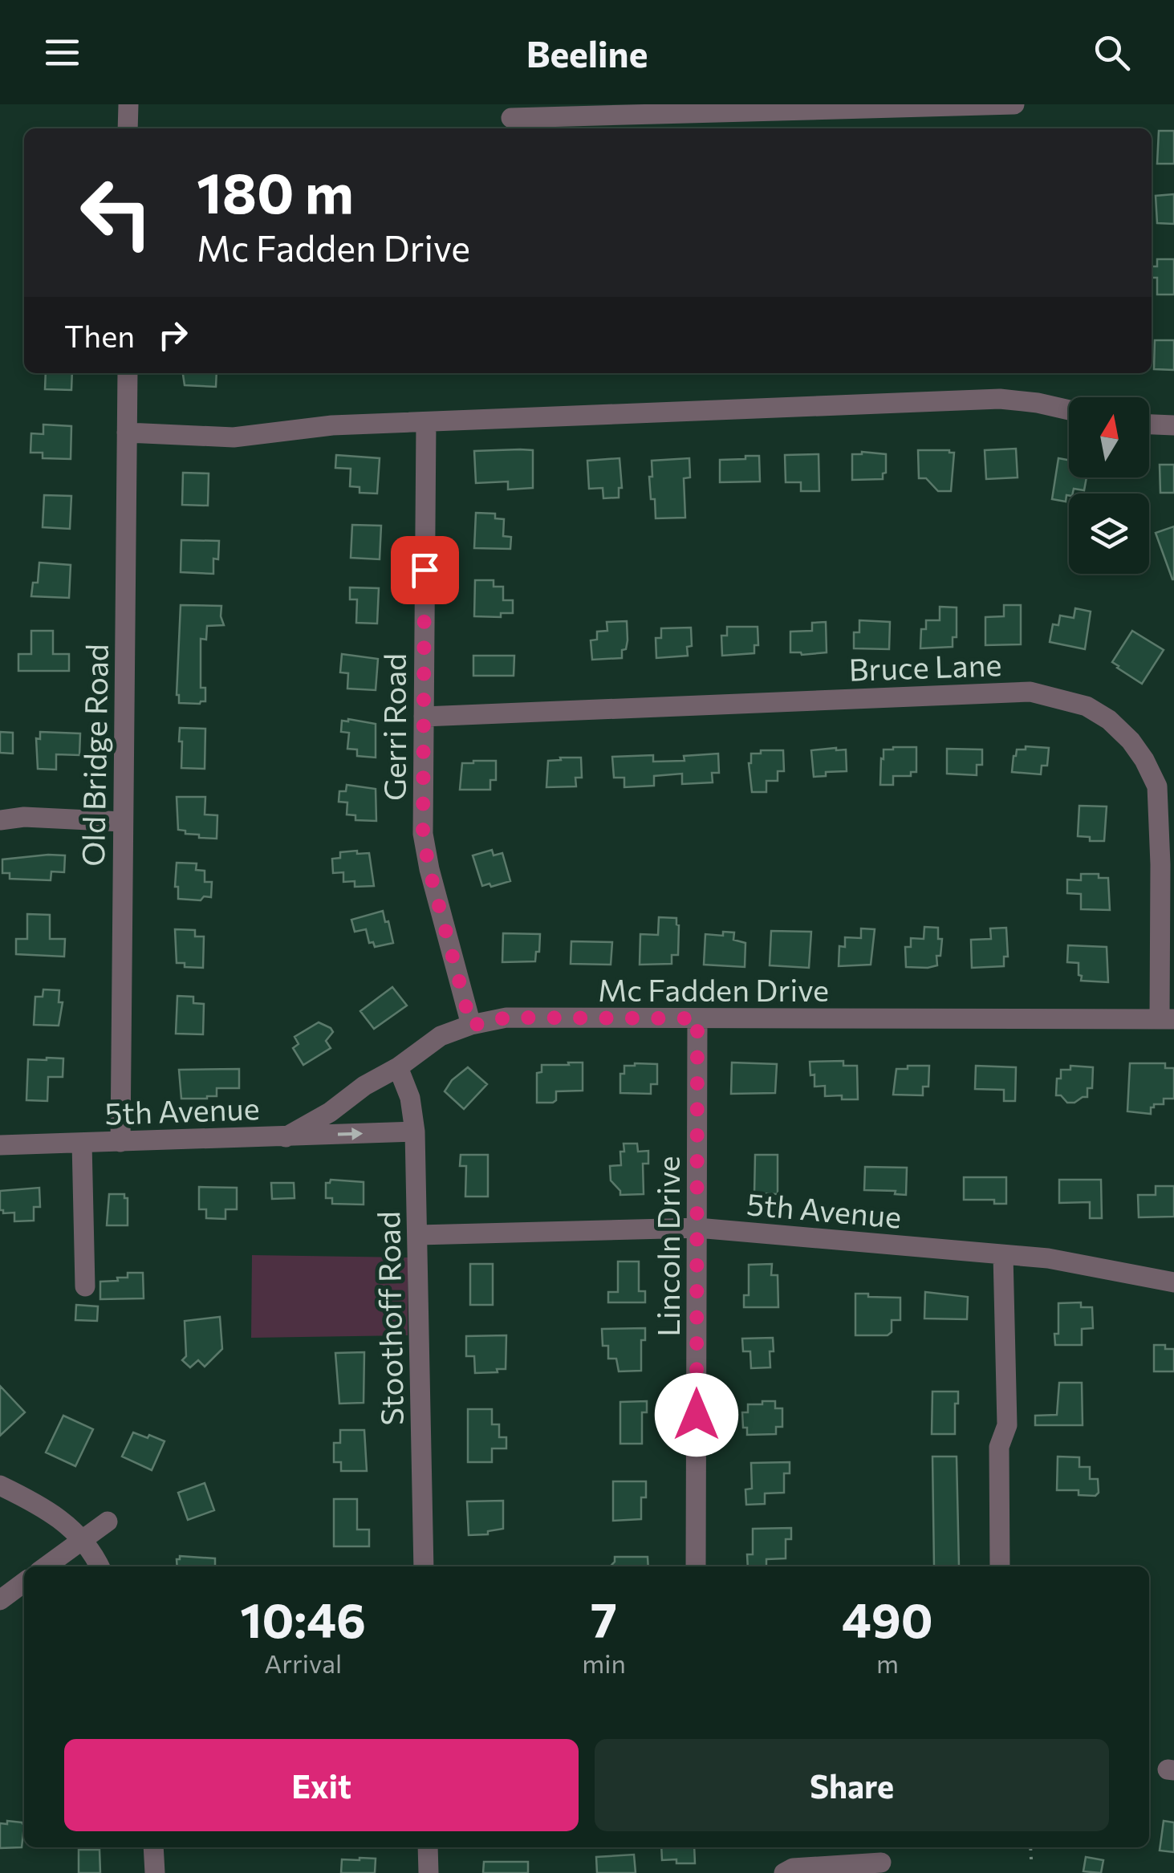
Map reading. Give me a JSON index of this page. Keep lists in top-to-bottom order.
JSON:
{
  "streets": {
    "street": [
      "Bruce Lane",
      "Gerri Road",
      "Old Bridge Road",
      "Mc Fadden Drive",
      "5th Avenue",
      "Lincoln Drive",
      "Stoothoff Road"
    ]
  },
  "crossings": [
    ["Bruce Lane", "Gerri Road"],
    ["Bruce Lane", "Mc Fadden Drive"],
    ["Gerri Road", "Mc Fadden Drive"],
    ["Old Bridge Road", "5th Avenue"],
    ["Mc Fadden Drive", "5th Avenue"],
    ["Mc Fadden Drive", "Lincoln Drive"],
    ["Mc Fadden Drive", "Stoothoff Road"],
    ["5th Avenue", "Lincoln Drive"],
    ["5th Avenue", "Stoothoff Road"]
  ],
  "north": "top",
  "page": {
    "header": "Beeline",
    "turn": ["180 m", "Mc Fadden Drive"],
    "then": "Then",
    "eta": [
      "10:46",
      "Arrival",
      "7",
      "min",
      "490",
      "m"
    ],
    "buttons": ["Exit", "Share"]
  }
}
